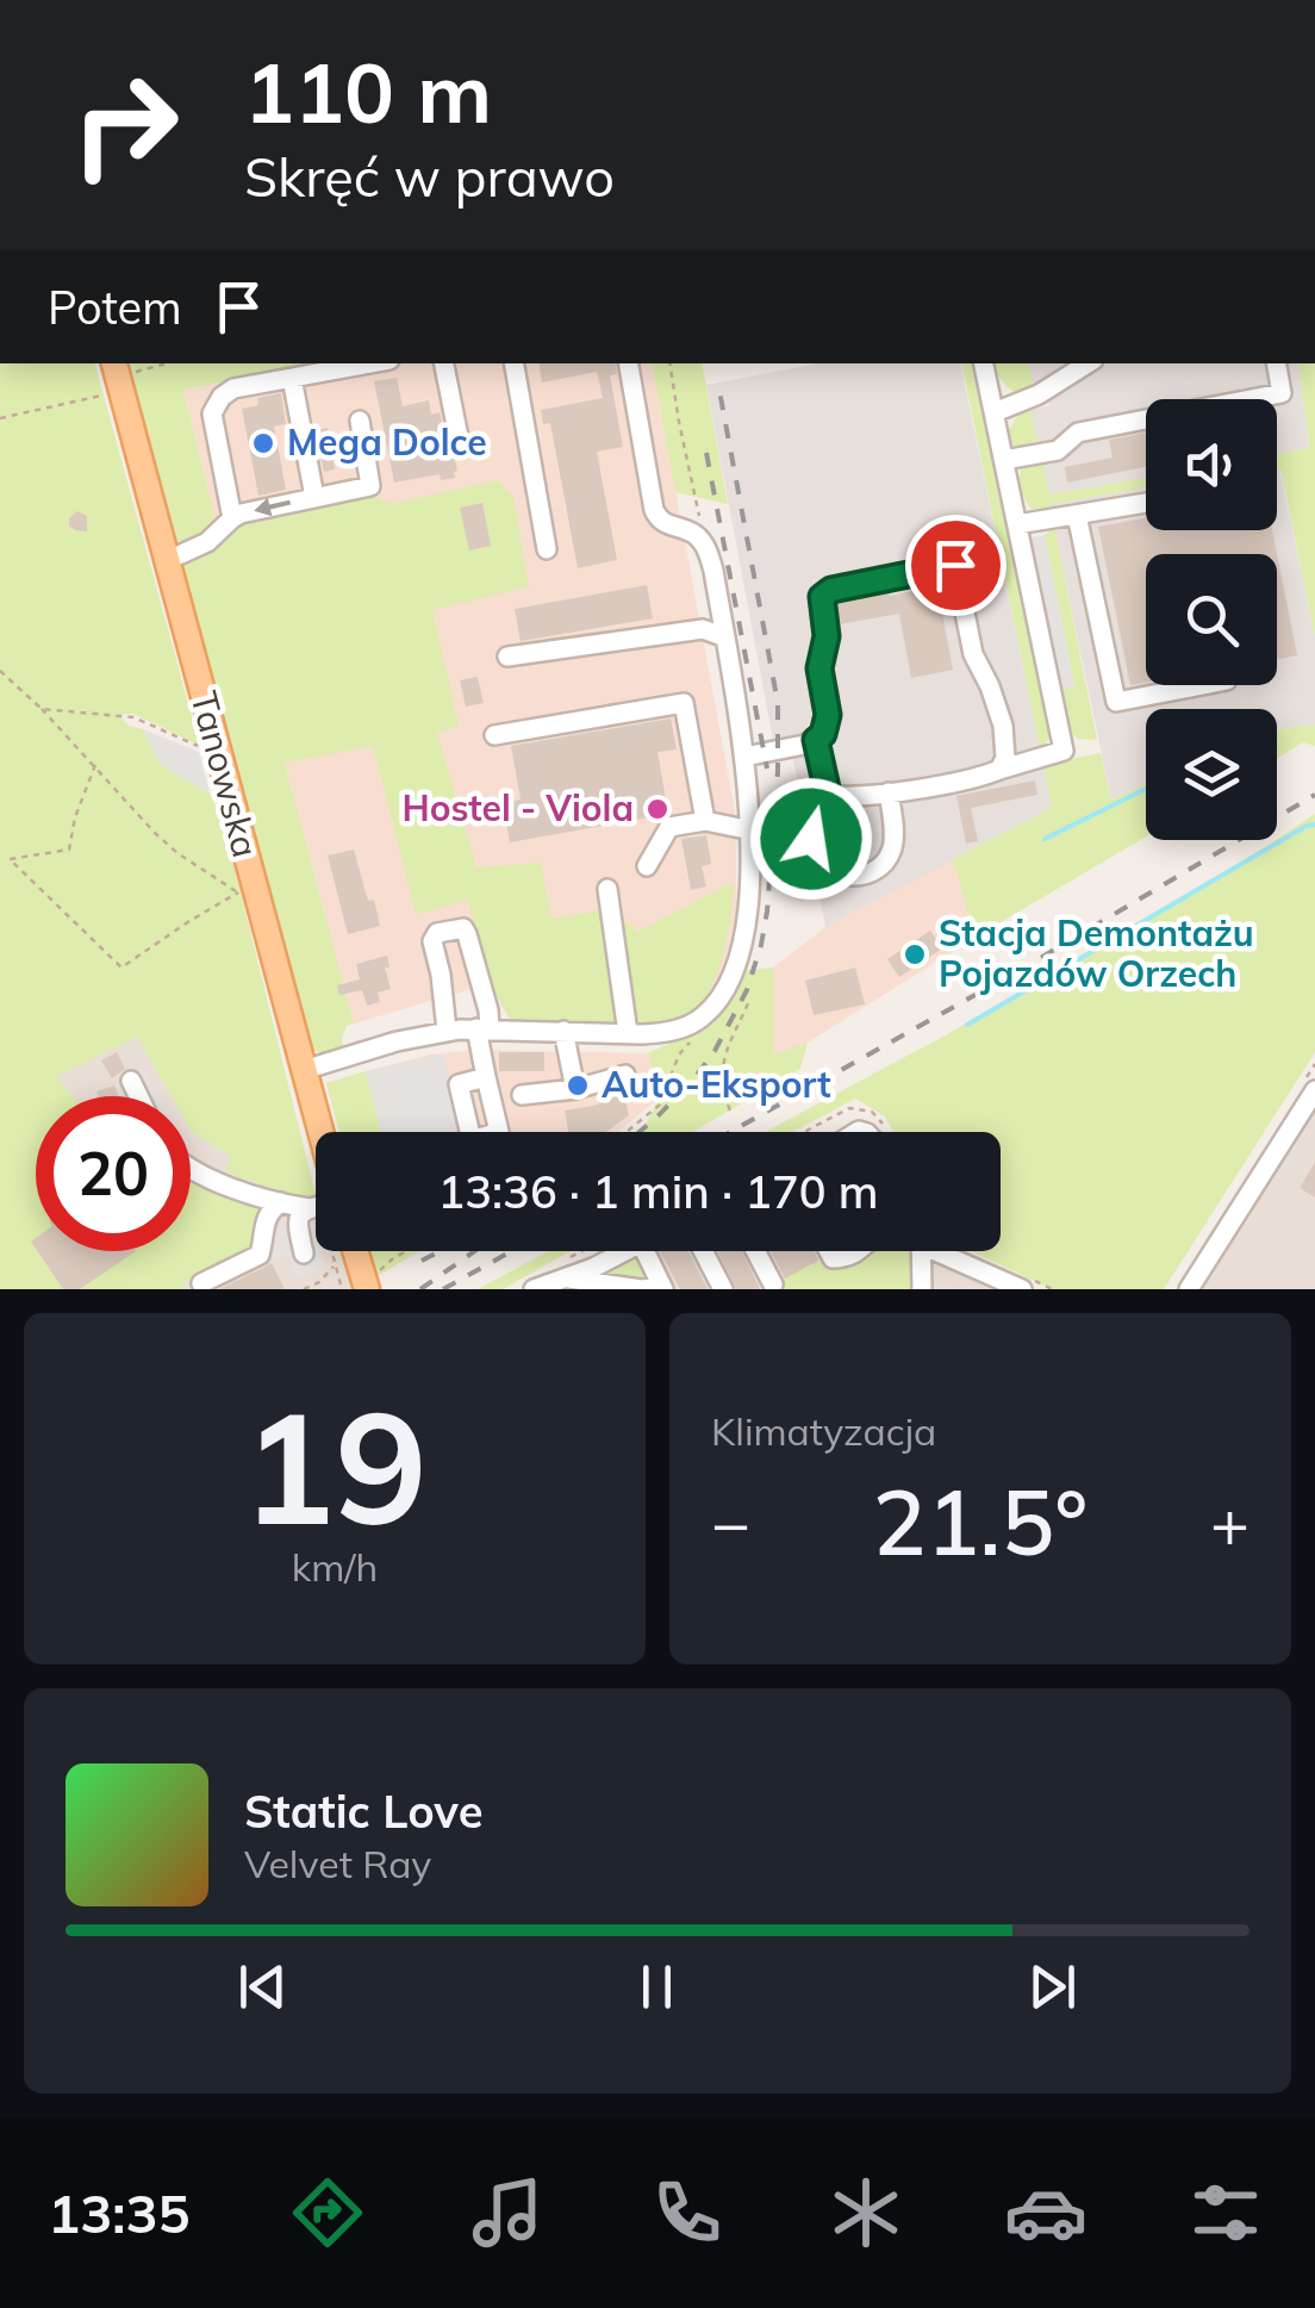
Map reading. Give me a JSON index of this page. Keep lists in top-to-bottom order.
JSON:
{
  "streets": {
    "main road": ["Tanowska"]
  },
  "places": [
    "Mega Dolce",
    "Hostel - Viola",
    "Stacja Demontażu Pojazdów Orzech",
    "Auto-Eksport"
  ],
  "page": {
    "turn": ["110 m", "Skręć w prawo"],
    "then": "Potem",
    "limit": "20",
    "trip": "13:36 · 1 min · 170 m",
    "tile": [
      ["19", "km/h"],
      "Klimatyzacja"
    ],
    "heat": ["−", "21.5°", "+"],
    "song": ["Static Love", "Velvet Ray"],
    "tabs": "13:35"
  }
}
